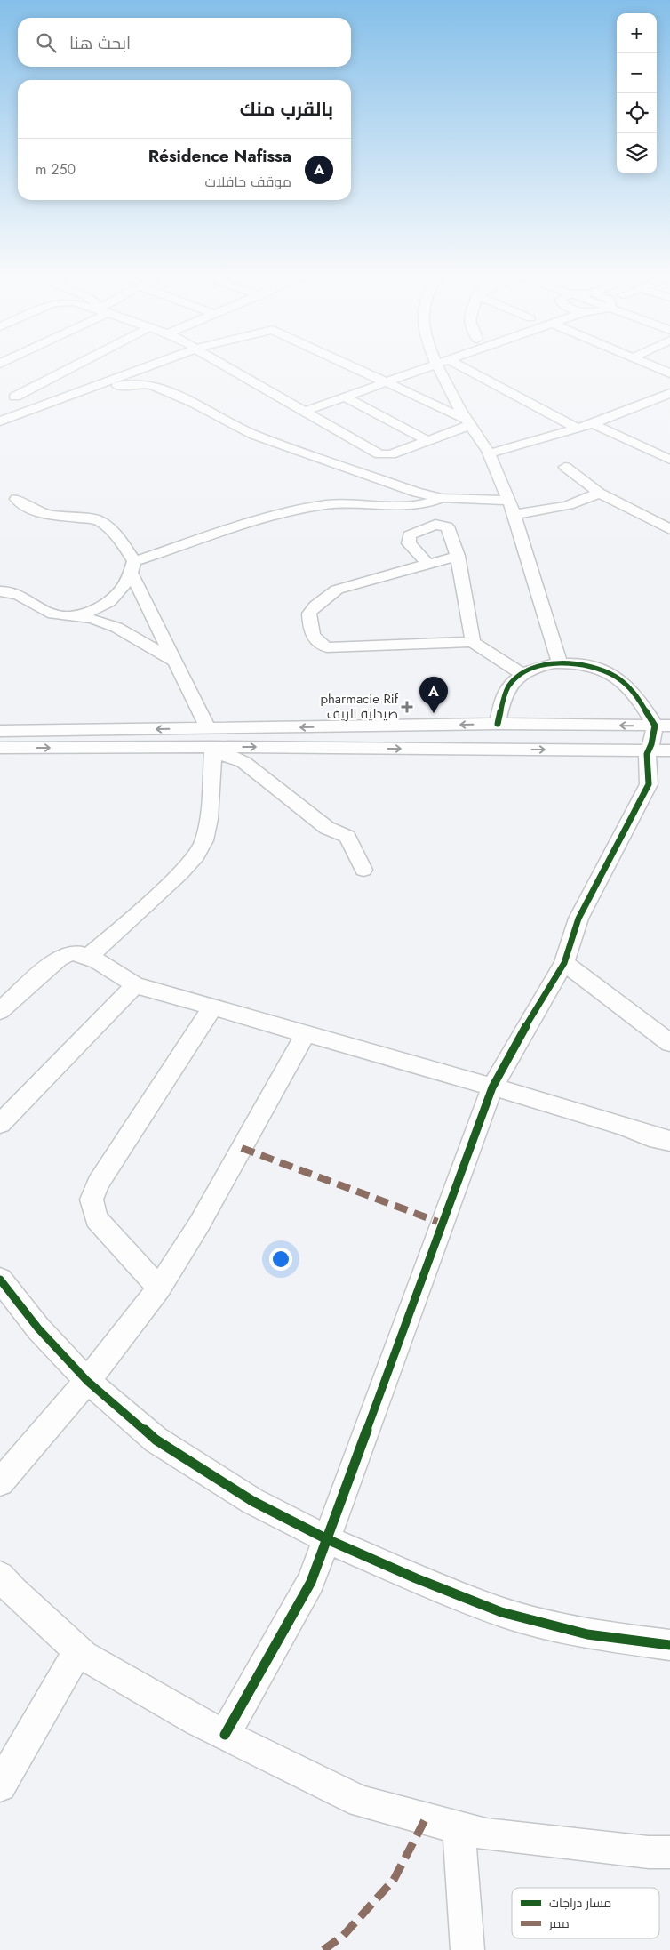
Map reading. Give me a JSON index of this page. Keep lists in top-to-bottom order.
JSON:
{
  "places": {
    "health": ["pharmacie Rif صيدلية الريف"]
  },
  "legend": ["مسار دراجات", "ممر"],
  "page": {
    "map_buttons": ["+", "−"],
    "search": "ابحث هنا",
    "heading": "بالقرب منك",
    "list": [
      {
        "mark": "A",
        "name": "Résidence Nafissa",
        "note": "موقف حافلات",
        "value": "250 m"
      }
    ],
    "pins": "A"
  }
}
